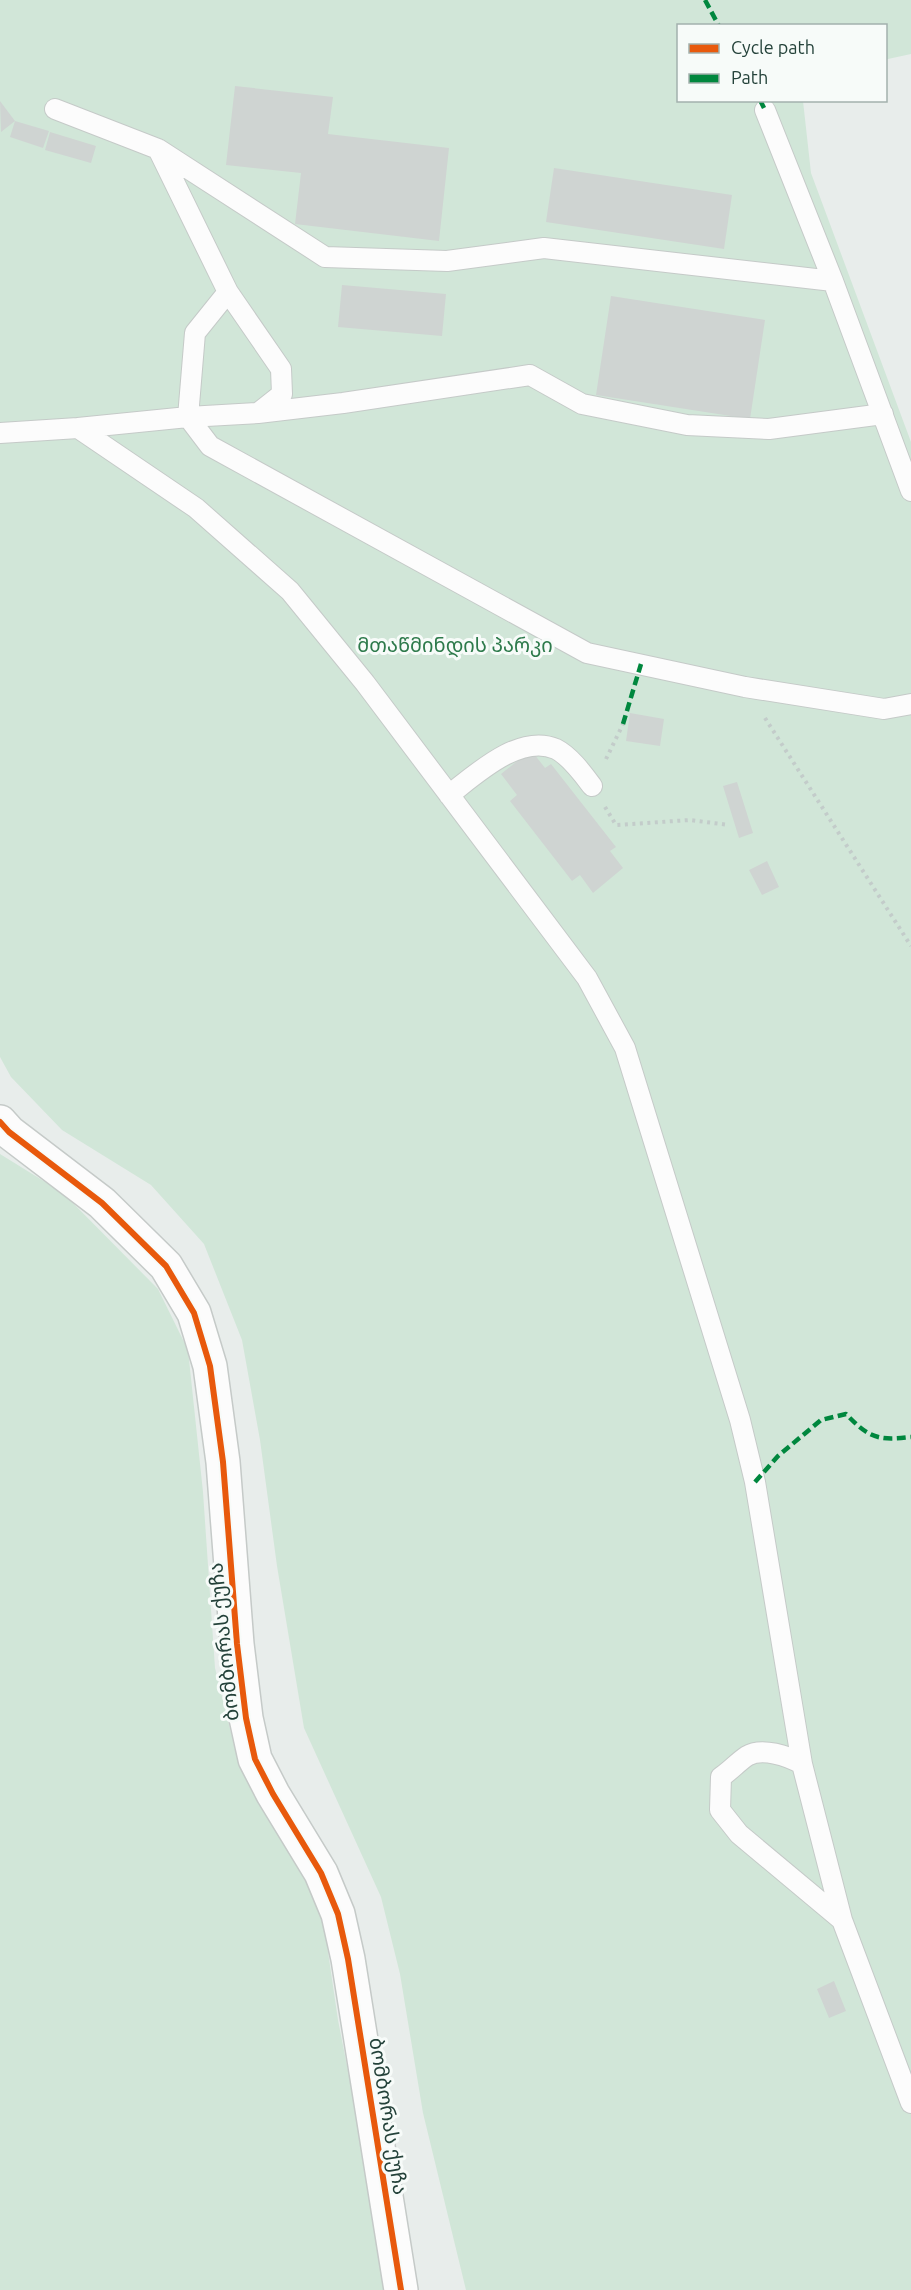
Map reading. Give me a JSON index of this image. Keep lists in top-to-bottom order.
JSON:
{
  "streets": {
    "street": ["ბომბორას ქუჩა"]
  },
  "parks": ["მთაწმინდის პარკი"],
  "legend": ["Cycle path", "Path"]
}
